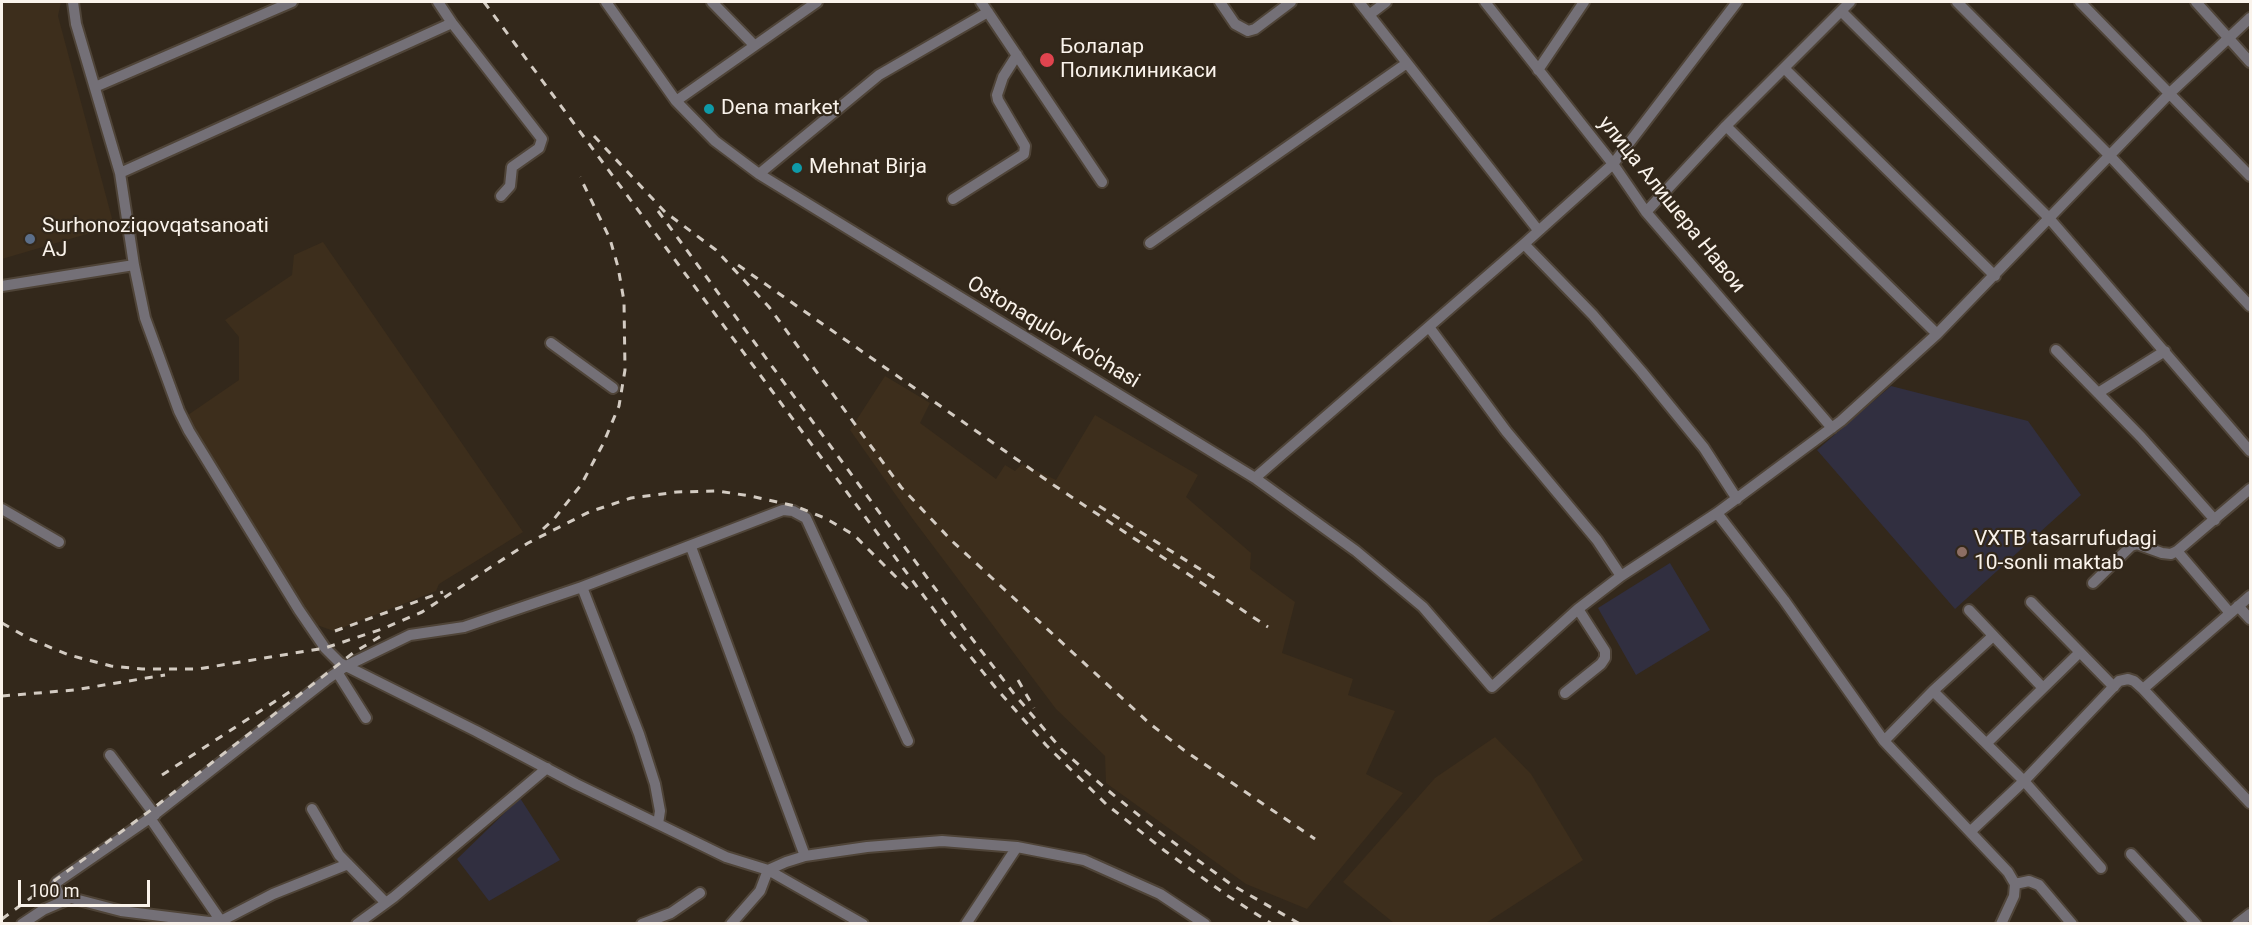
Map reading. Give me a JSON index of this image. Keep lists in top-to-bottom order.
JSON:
{
  "streets": {
    "street": ["улица Алишера Навои", "Ostonaqulov ko'chasi"]
  },
  "places": [
    "Болалар Поликлиникаси",
    "Dena market",
    "Mehnat Birja",
    "Surhonoziqovqatsanoati AJ",
    "VXTB tasarrufudagi 10-sonli maktab"
  ],
  "scale_bar": "100 m"
}
